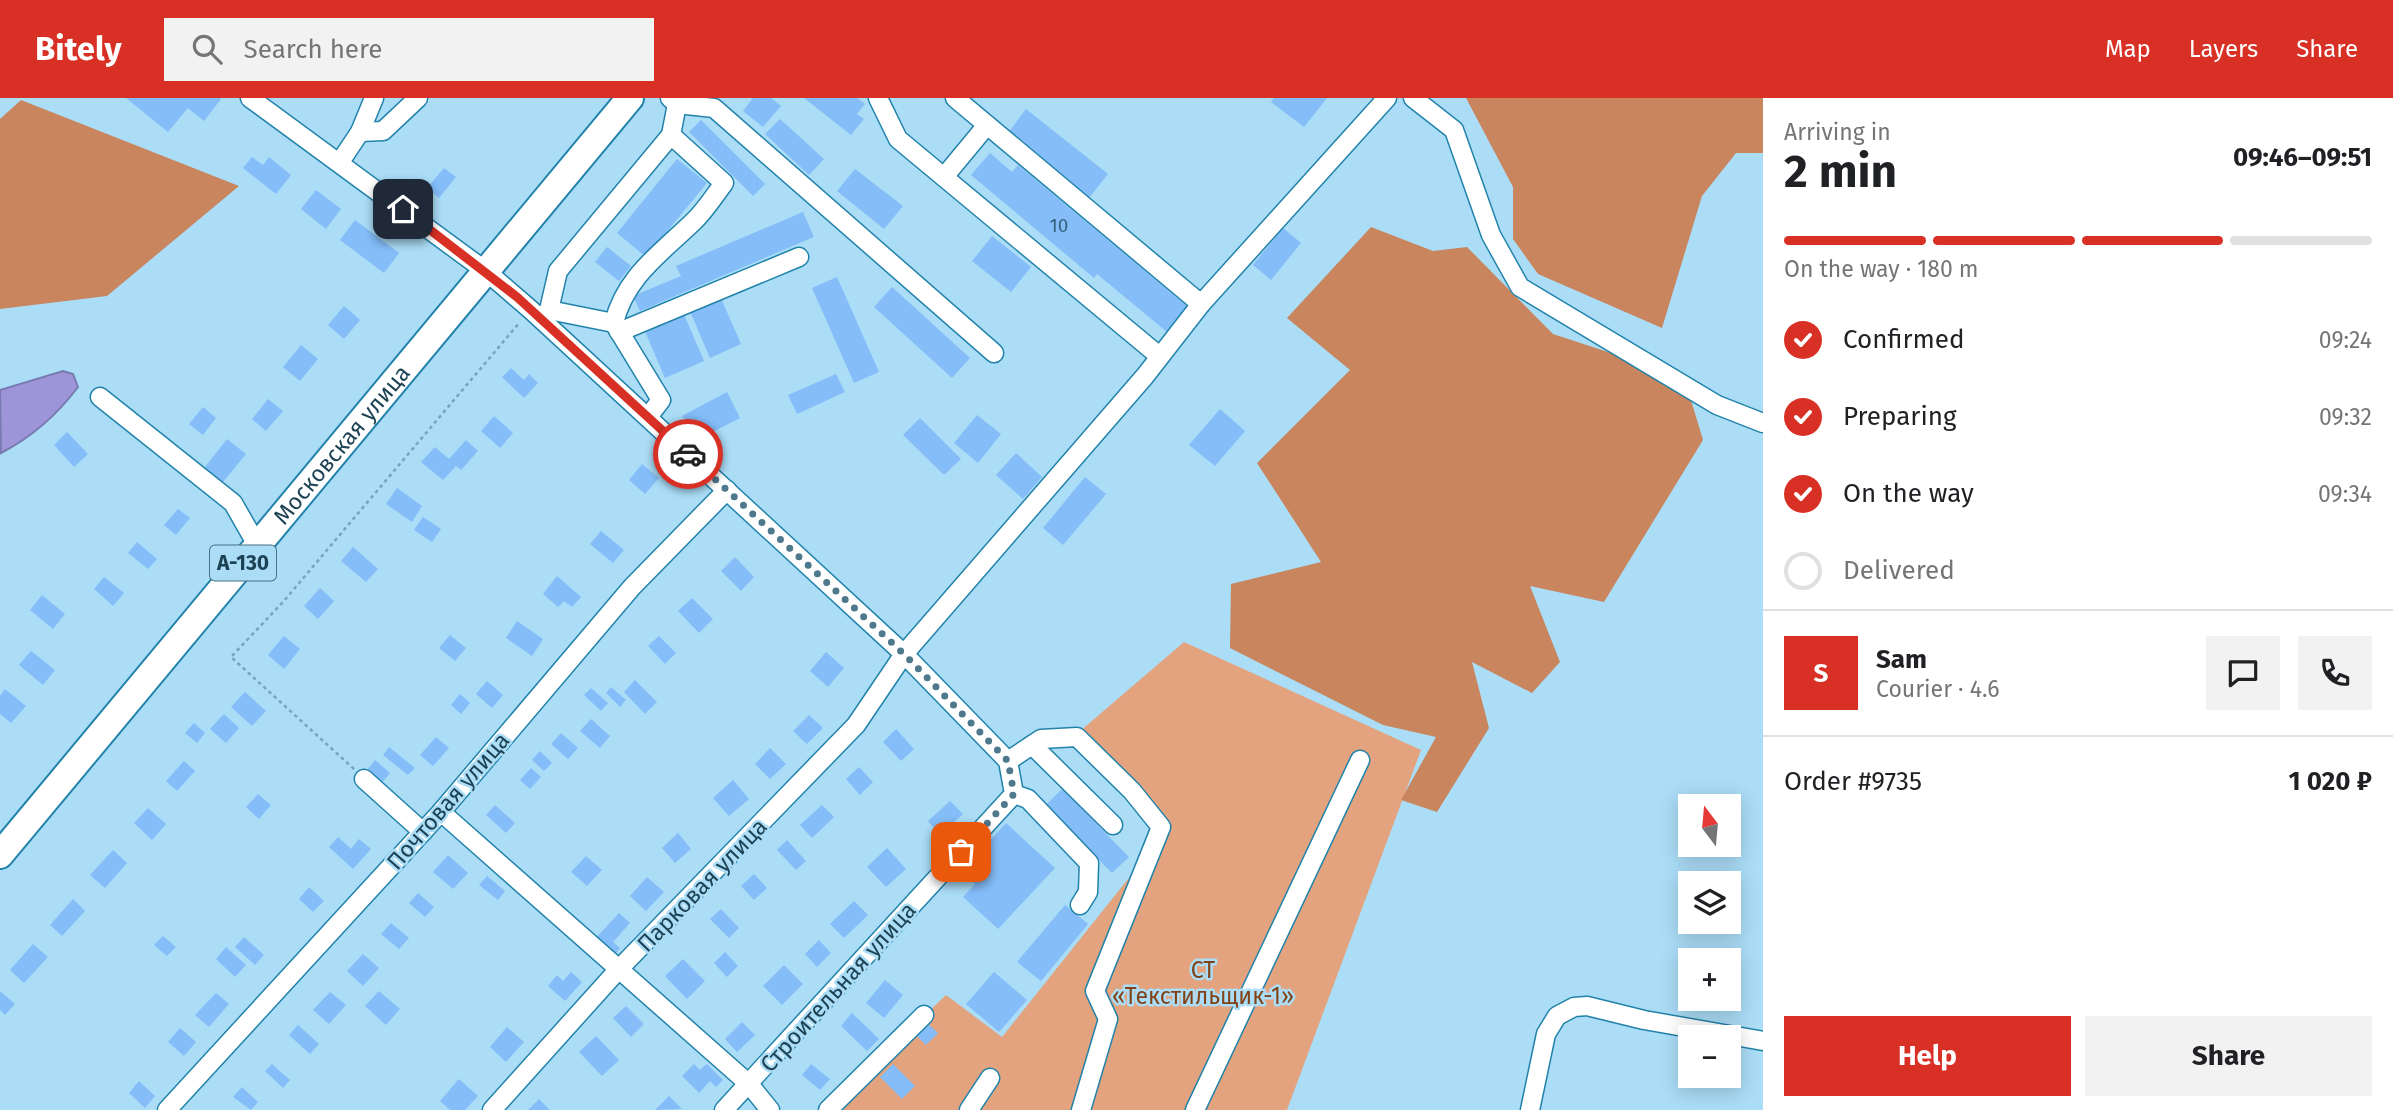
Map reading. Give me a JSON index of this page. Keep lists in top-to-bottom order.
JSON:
{
  "streets": {
    "highway": ["Московская улица", "А-130"],
    "street": ["Почтовая улица", "Парковая улица", "Строительная улица"]
  },
  "parks": ["СТ «Текстильщик-1»"],
  "house_numbers": ["10"],
  "north": "top",
  "page": {
    "header": "Bitely",
    "search": "Search here",
    "nav": ["Map", "Layers", "Share"],
    "heading": ["2 min", "Arriving in", "09:46–09:51"],
    "panel": [
      "Sam",
      "Courier · 4.6",
      "Order #9735",
      "1 020 ₽"
    ],
    "bar": "On the way · 180 m",
    "list": [
      ["Confirmed", "09:24"],
      ["Preparing", "09:32"],
      ["On the way", "09:34"],
      "Delivered"
    ],
    "round": "S",
    "map_buttons": ["+", "−"],
    "buttons": ["Help", "Share"]
  }
}
